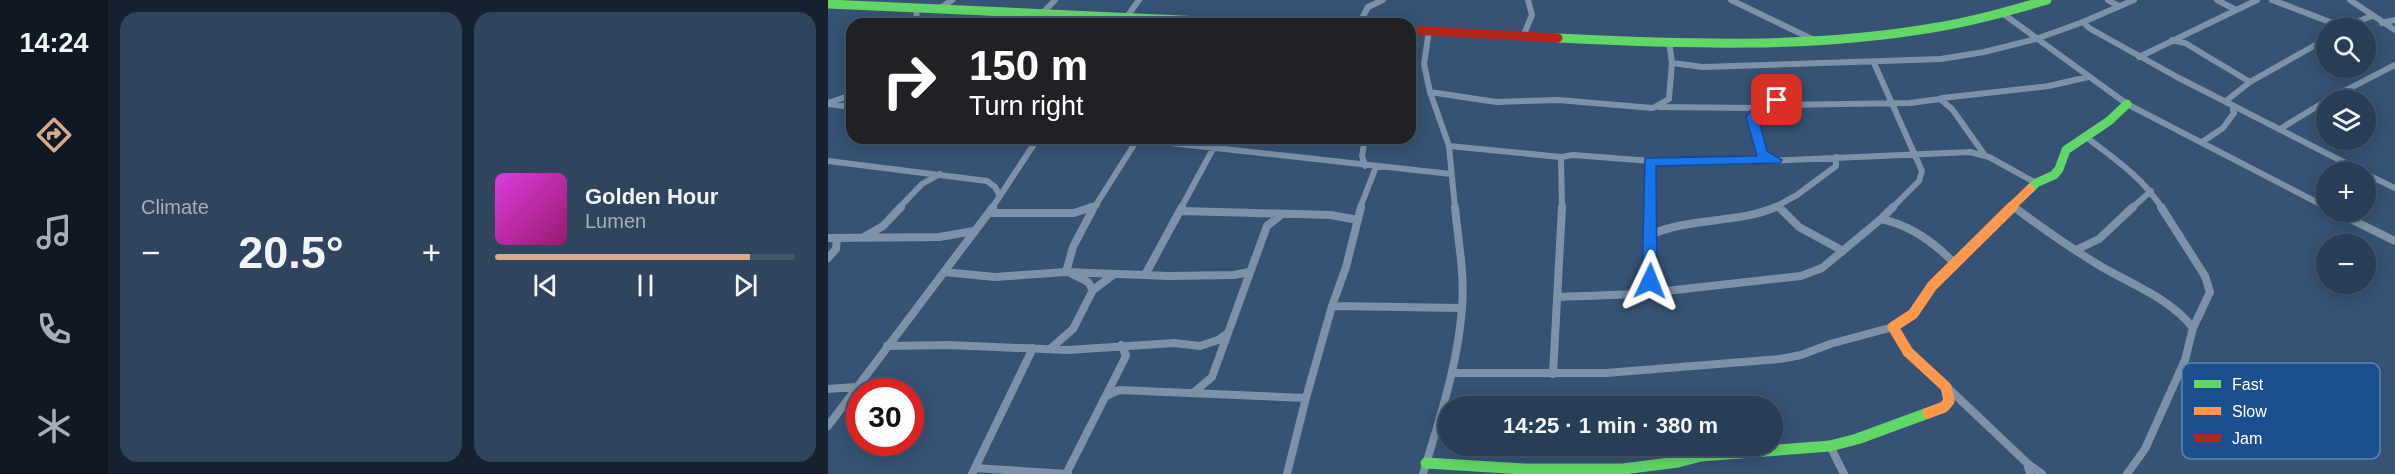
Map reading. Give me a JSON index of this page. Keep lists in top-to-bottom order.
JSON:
{
  "legend": ["Fast", "Slow", "Jam"],
  "page": {
    "tabs": "14:24",
    "tile": "Climate",
    "map_buttons": ["+", "−"],
    "turn": ["150 m", "Turn right"],
    "song": ["Golden Hour", "Lumen"],
    "heat": ["−", "20.5°", "+"],
    "limit": "30",
    "trip": "14:25 · 1 min · 380 m"
  }
}
